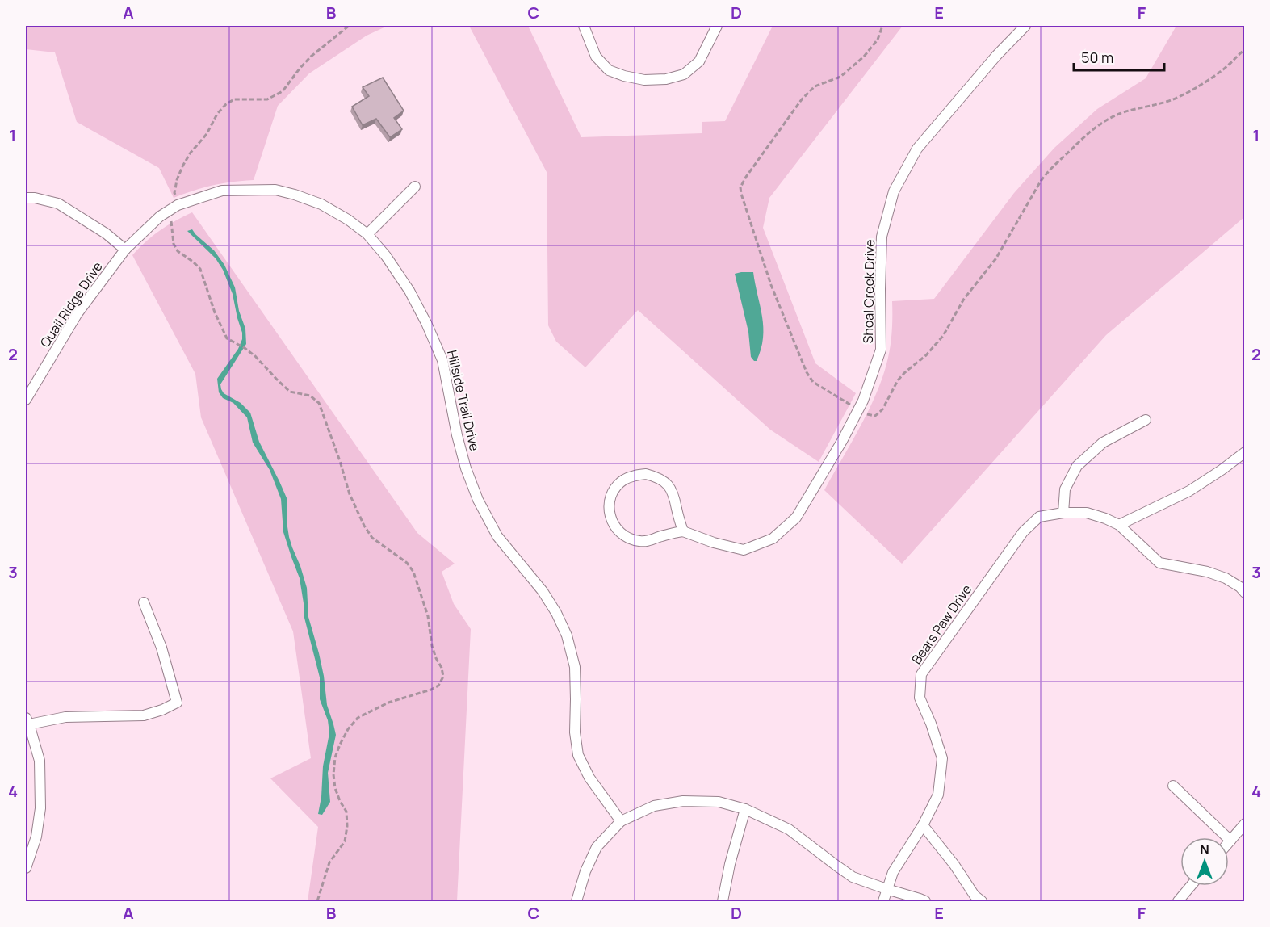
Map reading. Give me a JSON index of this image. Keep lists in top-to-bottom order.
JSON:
{
  "streets": {
    "street": [
      "Shoal Creek Drive",
      "Quail Ridge Drive",
      "Hillside Trail Drive",
      "Bears Paw Drive"
    ]
  },
  "crossings": [
    ["Quail Ridge Drive", "Hillside Trail Drive"]
  ],
  "scale_bar": "50 m",
  "north": "top",
  "grid": {
    "columns": [
      "A",
      "B",
      "C",
      "D",
      "E",
      "F"
    ],
    "rows": [
      "1",
      "2",
      "3",
      "4"
    ]
  }
}
